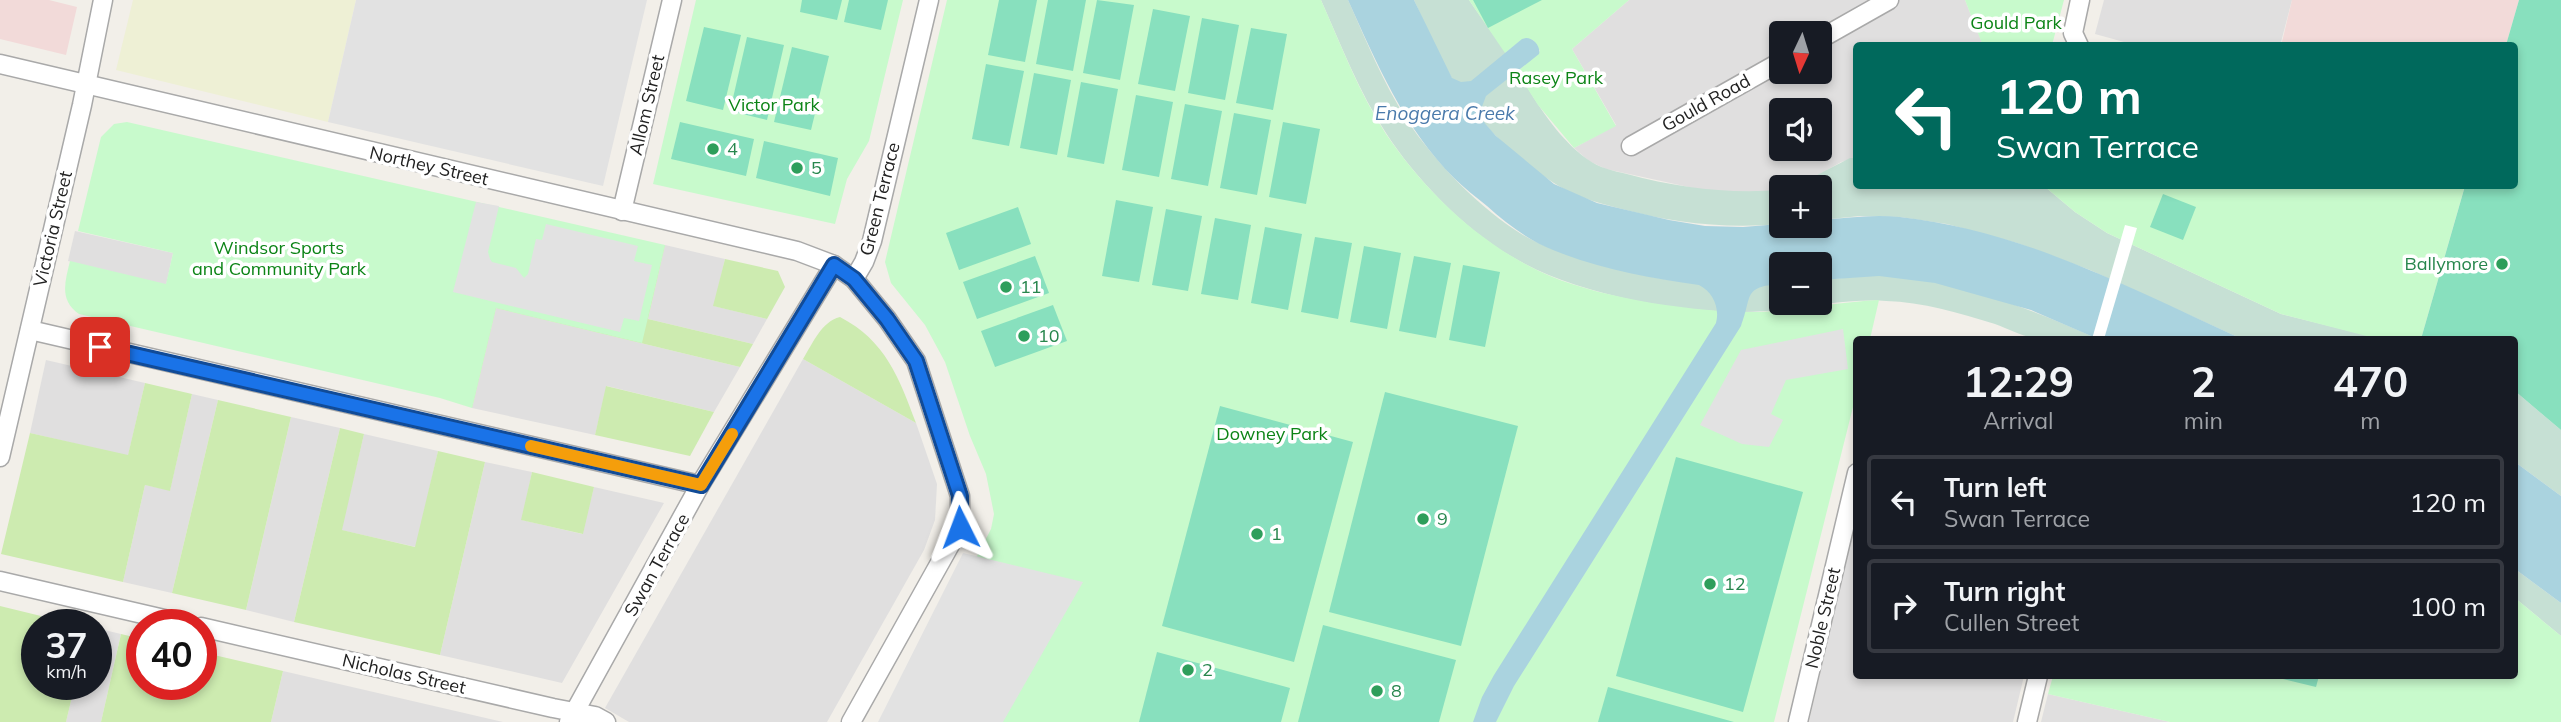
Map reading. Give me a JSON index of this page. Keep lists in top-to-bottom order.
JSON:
{
  "streets": {
    "street": [
      "Gould Road",
      "Allom Street",
      "Northey Street",
      "Green Terrace",
      "Victoria Street",
      "Swan Terrace",
      "Noble Street",
      "Nicholas Street"
    ]
  },
  "crossings": [
    ["Allom Street", "Northey Street"],
    ["Northey Street", "Green Terrace"],
    ["Northey Street", "Victoria Street"],
    ["Northey Street", "Swan Terrace"],
    ["Swan Terrace", "Nicholas Street"]
  ],
  "water": ["Enoggera Creek"],
  "parks": [
    "Gould Park",
    "Rasey Park",
    "Victor Park",
    "Windsor Sports and Community Park",
    "Downey Park"
  ],
  "places": [
    "4",
    "5",
    "Ballymore",
    "11",
    "10",
    "9",
    "1",
    "12",
    "2",
    "8"
  ],
  "north": "bottom",
  "page": {
    "map_buttons": ["+", "−"],
    "turn": ["120 m", "Swan Terrace"],
    "eta": [
      "12:29",
      "Arrival",
      "2",
      "min",
      "470",
      "m"
    ],
    "list": [
      {
        "name": "Turn left",
        "note": "Swan Terrace",
        "value": "120 m"
      },
      {
        "name": "Turn right",
        "note": "Cullen Street",
        "value": "100 m"
      }
    ],
    "speed": "37 km/h",
    "limit": "40"
  }
}
